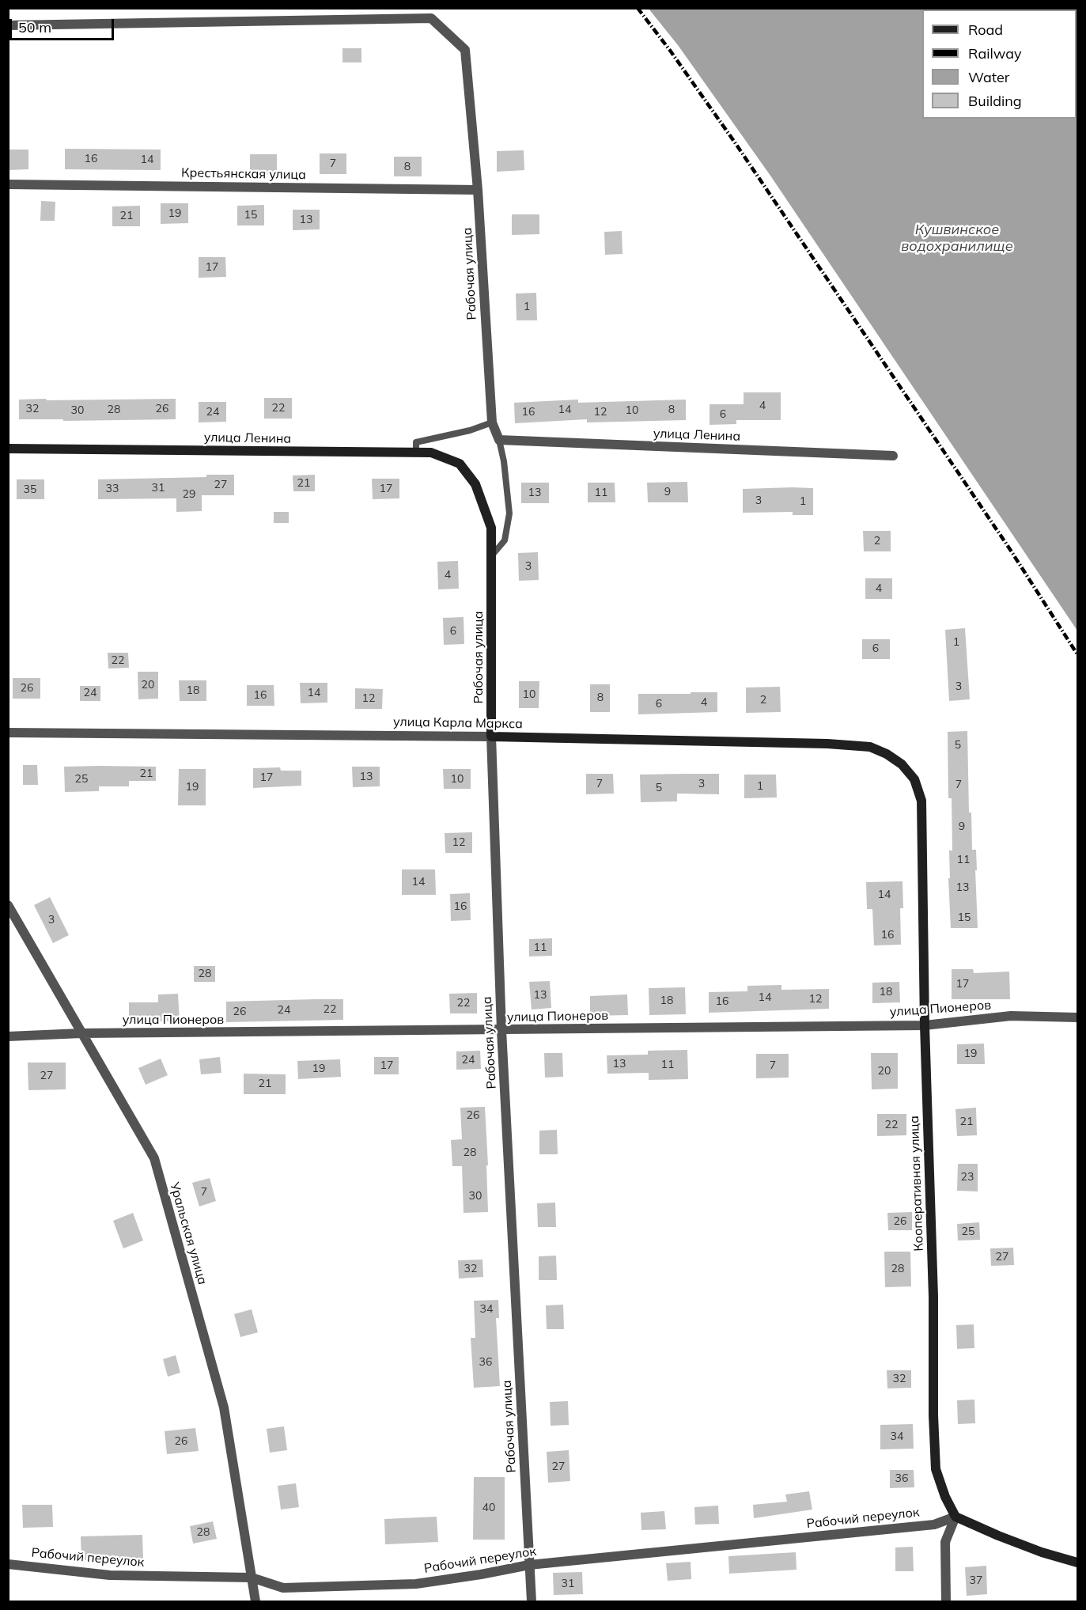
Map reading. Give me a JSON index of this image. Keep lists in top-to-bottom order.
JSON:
{
  "streets": {
    "main road": [
      "Рабочая улица",
      "улица Ленина",
      "улица Карла Маркса",
      "Кооперативная улица"
    ],
    "street": [
      "Крестьянская улица",
      "улица Пионеров",
      "Уральская улица",
      "Рабочий переулок"
    ]
  },
  "crossings": [
    ["Крестьянская улица", "Рабочая улица"],
    ["Рабочая улица", "улица Ленина"],
    ["Рабочая улица", "улица Карла Маркса"],
    ["Рабочая улица", "улица Пионеров"],
    ["Рабочая улица", "Рабочий переулок"],
    ["улица Карла Маркса", "Кооперативная улица"],
    ["улица Пионеров", "Кооперативная улица"],
    ["улица Пионеров", "Уральская улица"],
    ["Кооперативная улица", "Рабочий переулок"],
    ["Уральская улица", "Рабочий переулок"]
  ],
  "water": ["Кушвинское водохранилище"],
  "house_numbers": [
    "16",
    "14",
    "7",
    "8",
    "19",
    "15",
    "21",
    "13",
    "17",
    "1",
    "4",
    "22",
    "32",
    "26",
    "28",
    "14",
    "8",
    "30",
    "10",
    "24",
    "16",
    "12",
    "6",
    "21",
    "27",
    "31",
    "33",
    "17",
    "35",
    "9",
    "13",
    "11",
    "29",
    "3",
    "1",
    "2",
    "3",
    "4",
    "4",
    "6",
    "1",
    "6",
    "22",
    "20",
    "3",
    "26",
    "18",
    "24",
    "14",
    "10",
    "16",
    "8",
    "12",
    "2",
    "4",
    "6",
    "5",
    "21",
    "13",
    "17",
    "25",
    "10",
    "7",
    "3",
    "7",
    "1",
    "19",
    "5",
    "9",
    "12",
    "11",
    "14",
    "13",
    "14",
    "16",
    "15",
    "3",
    "16",
    "11",
    "28",
    "17",
    "18",
    "13",
    "14",
    "12",
    "18",
    "16",
    "22",
    "22",
    "24",
    "26",
    "19",
    "24",
    "13",
    "11",
    "17",
    "7",
    "19",
    "20",
    "27",
    "21",
    "26",
    "21",
    "22",
    "28",
    "23",
    "7",
    "30",
    "26",
    "25",
    "27",
    "32",
    "28",
    "34",
    "36",
    "32",
    "34",
    "26",
    "27",
    "36",
    "40",
    "28",
    "37",
    "31"
  ],
  "legend": [
    "Road",
    "Railway",
    "Water",
    "Building"
  ],
  "scale_bar": "50 m"
}
